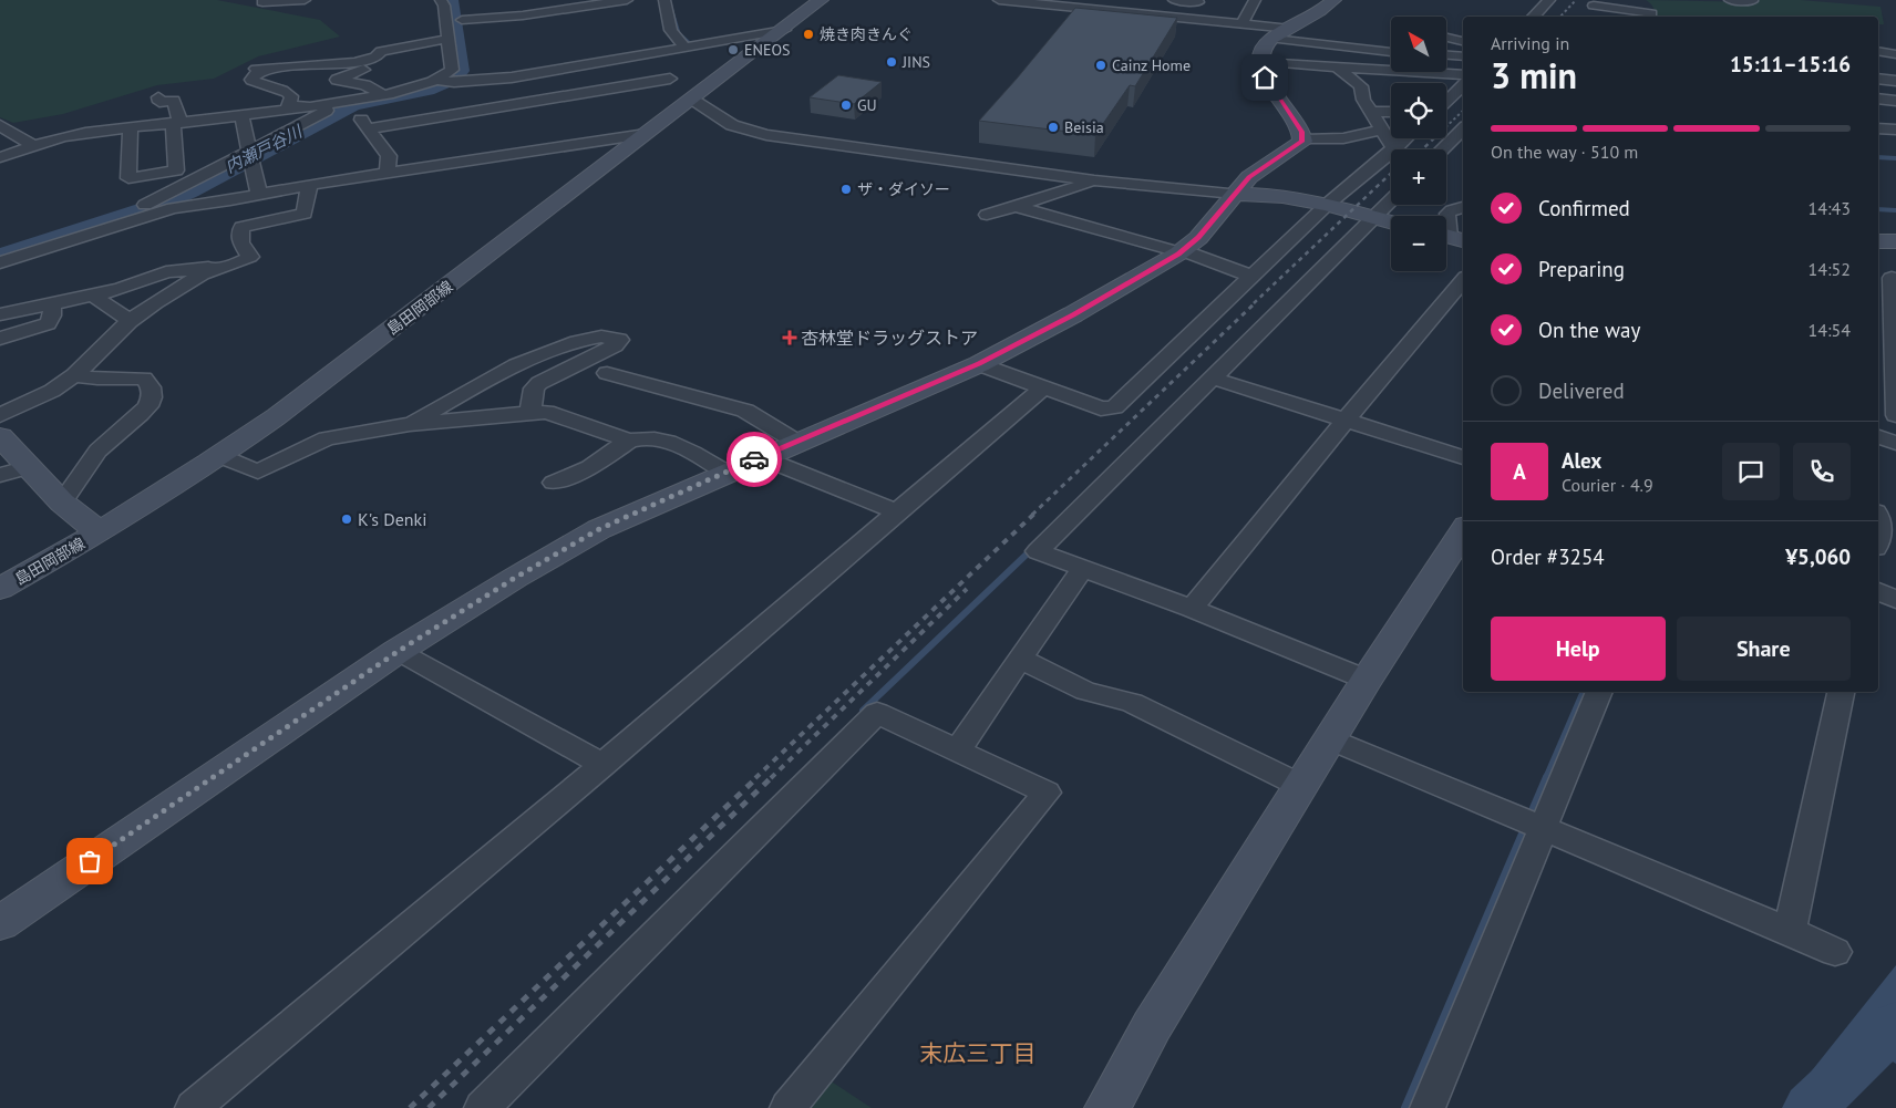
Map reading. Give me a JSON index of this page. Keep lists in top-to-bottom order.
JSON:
{
  "streets": {
    "main road": ["島田岡部線"]
  },
  "districts": ["末広三丁目"],
  "water": ["内瀬戸谷川"],
  "places": {
    "other": [
      "焼き肉きんぐ",
      "ENEOS",
      "JINS",
      "Cainz Home",
      "GU",
      "Beisia",
      "ザ・ダイソー",
      "K's Denki"
    ],
    "health": ["杏林堂ドラッグストア"]
  },
  "north": "top left",
  "page": {
    "map_buttons": ["+", "−"],
    "heading": ["3 min", "Arriving in", "15:11–15:16"],
    "panel": [
      "Alex",
      "Courier · 4.9",
      "Order #3254",
      "¥5,060"
    ],
    "bar": "On the way · 510 m",
    "list": [
      ["Confirmed", "14:43"],
      ["Preparing", "14:52"],
      ["On the way", "14:54"],
      "Delivered"
    ],
    "round": "A",
    "buttons": ["Help", "Share"]
  }
}
